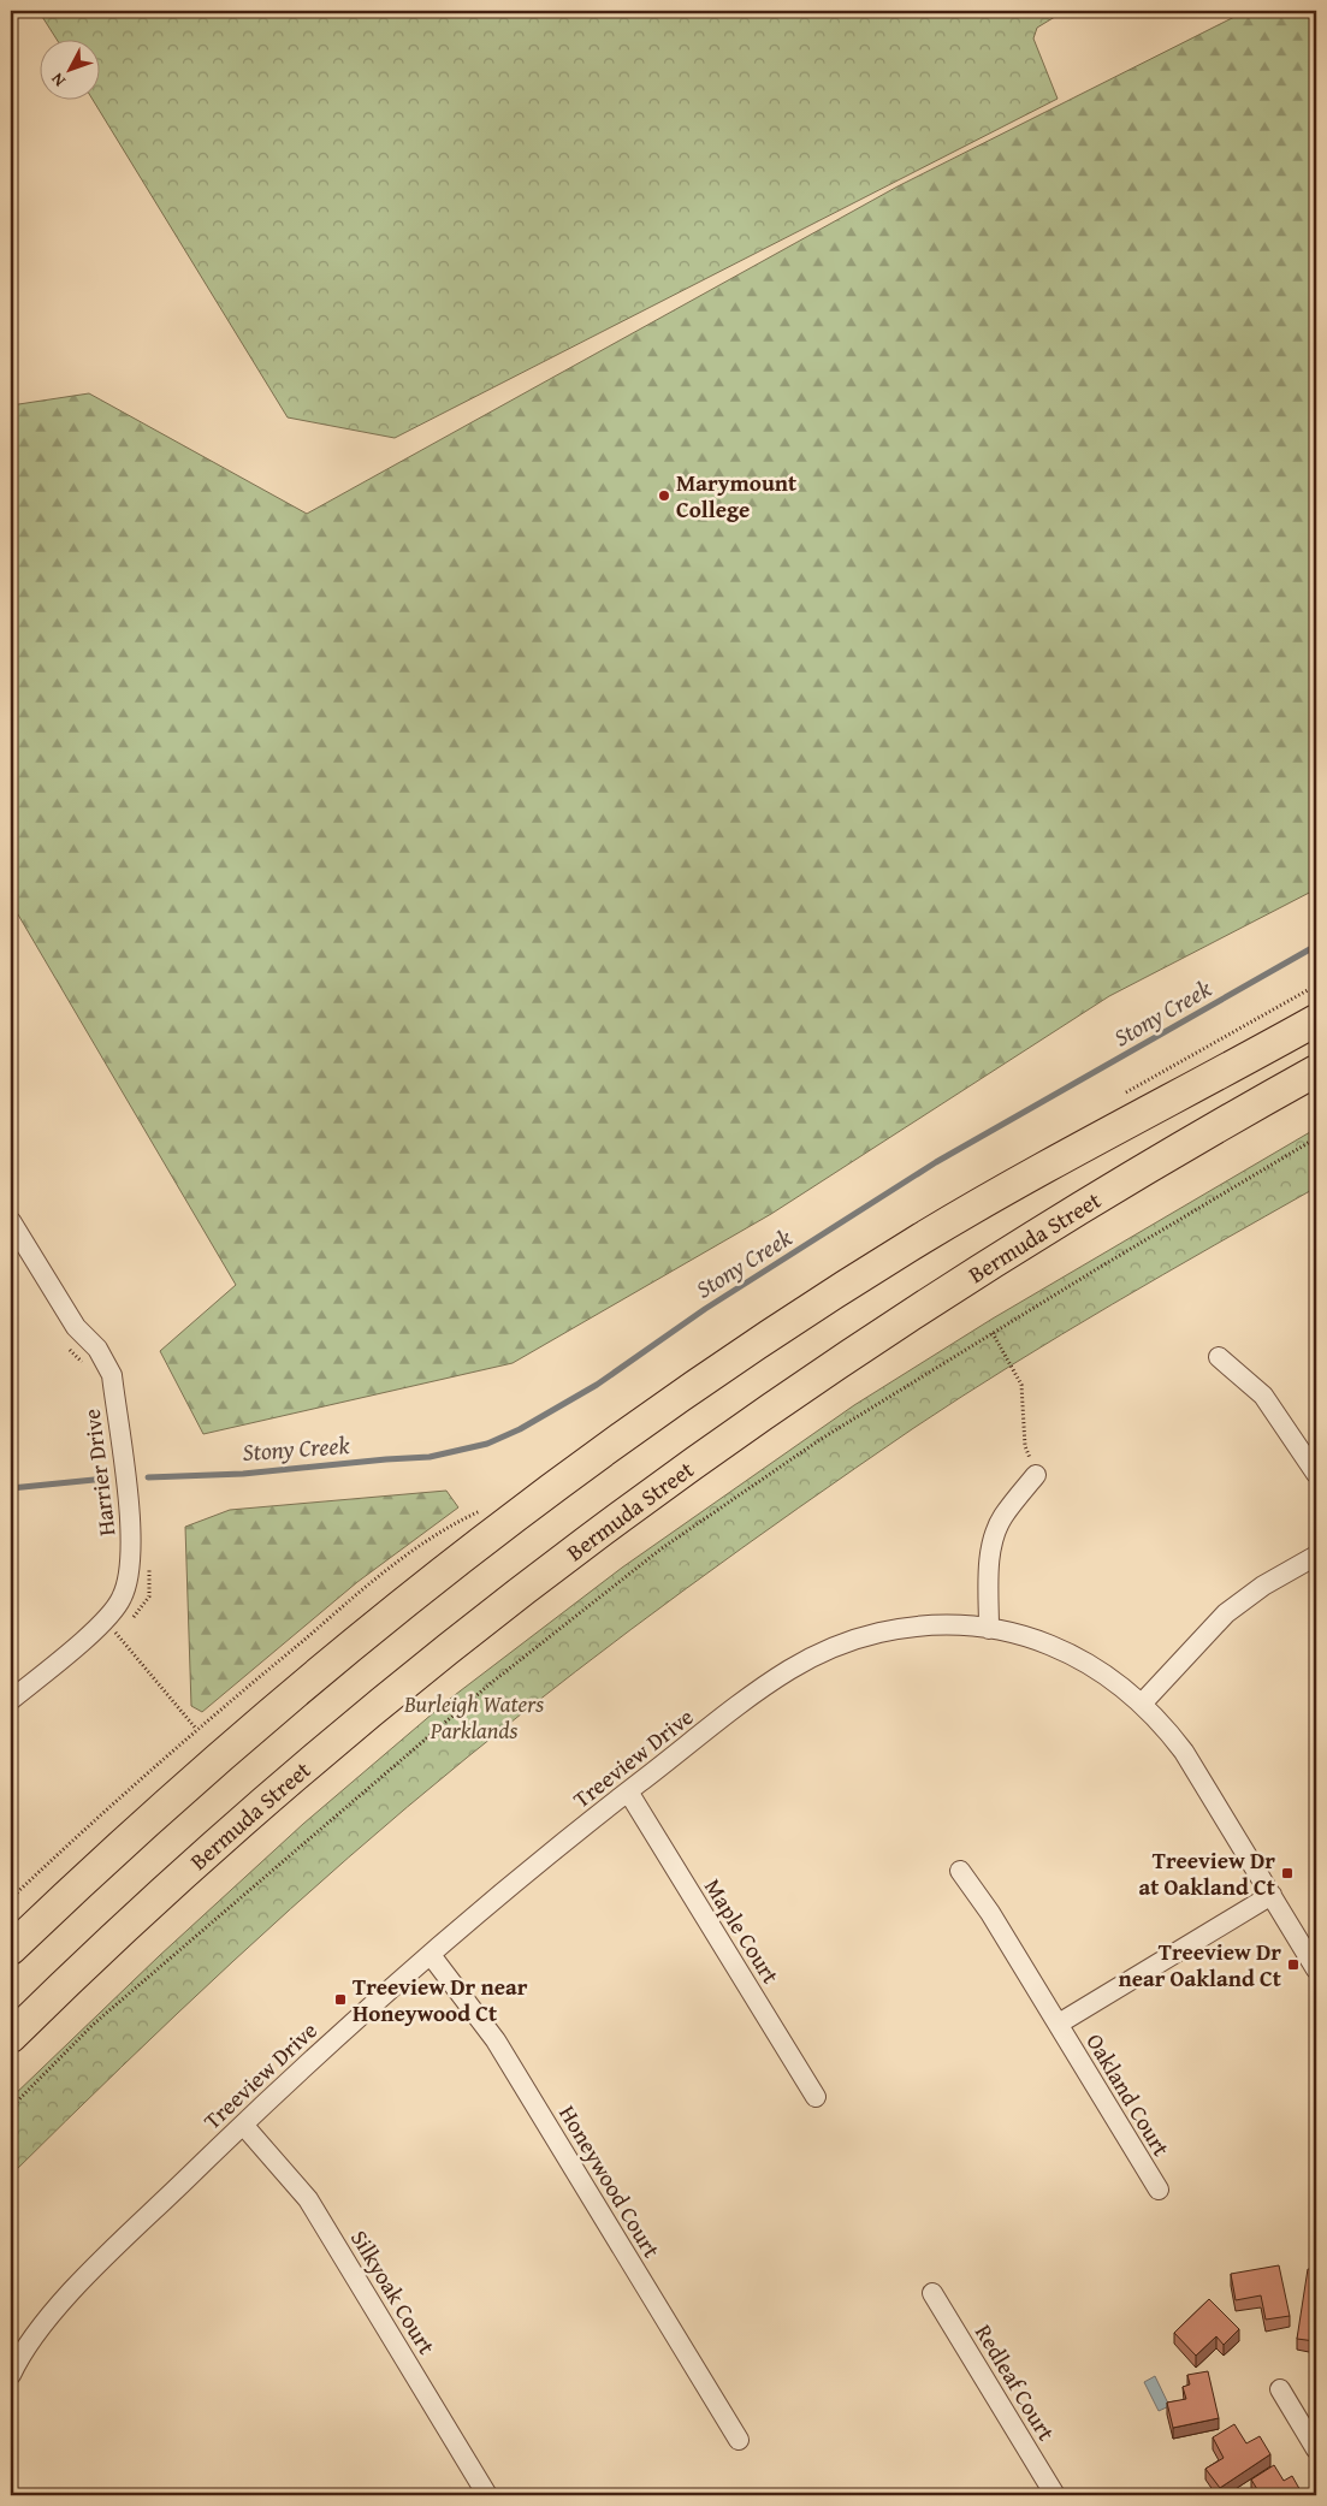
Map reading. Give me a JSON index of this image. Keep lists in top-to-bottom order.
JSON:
{
  "streets": {
    "main road": ["Bermuda Street"],
    "street": [
      "Harrier Drive",
      "Treeview Drive",
      "Maple Court",
      "Oakland Court",
      "Honeywood Court",
      "Silkyoak Court",
      "Redleaf Court"
    ]
  },
  "crossings": [
    ["Treeview Drive", "Maple Court"],
    ["Treeview Drive", "Oakland Court"],
    ["Treeview Drive", "Honeywood Court"],
    ["Treeview Drive", "Silkyoak Court"]
  ],
  "water": ["Stony Creek"],
  "parks": ["Burleigh Waters Parklands"],
  "places": {
    "other": ["Marymount College"],
    "transit": ["Treeview Dr at Oakland Ct", "Treeview Dr near Oakland Ct", "Treeview Dr near Honeywood Ct"]
  },
  "north": "bottom left"
}
